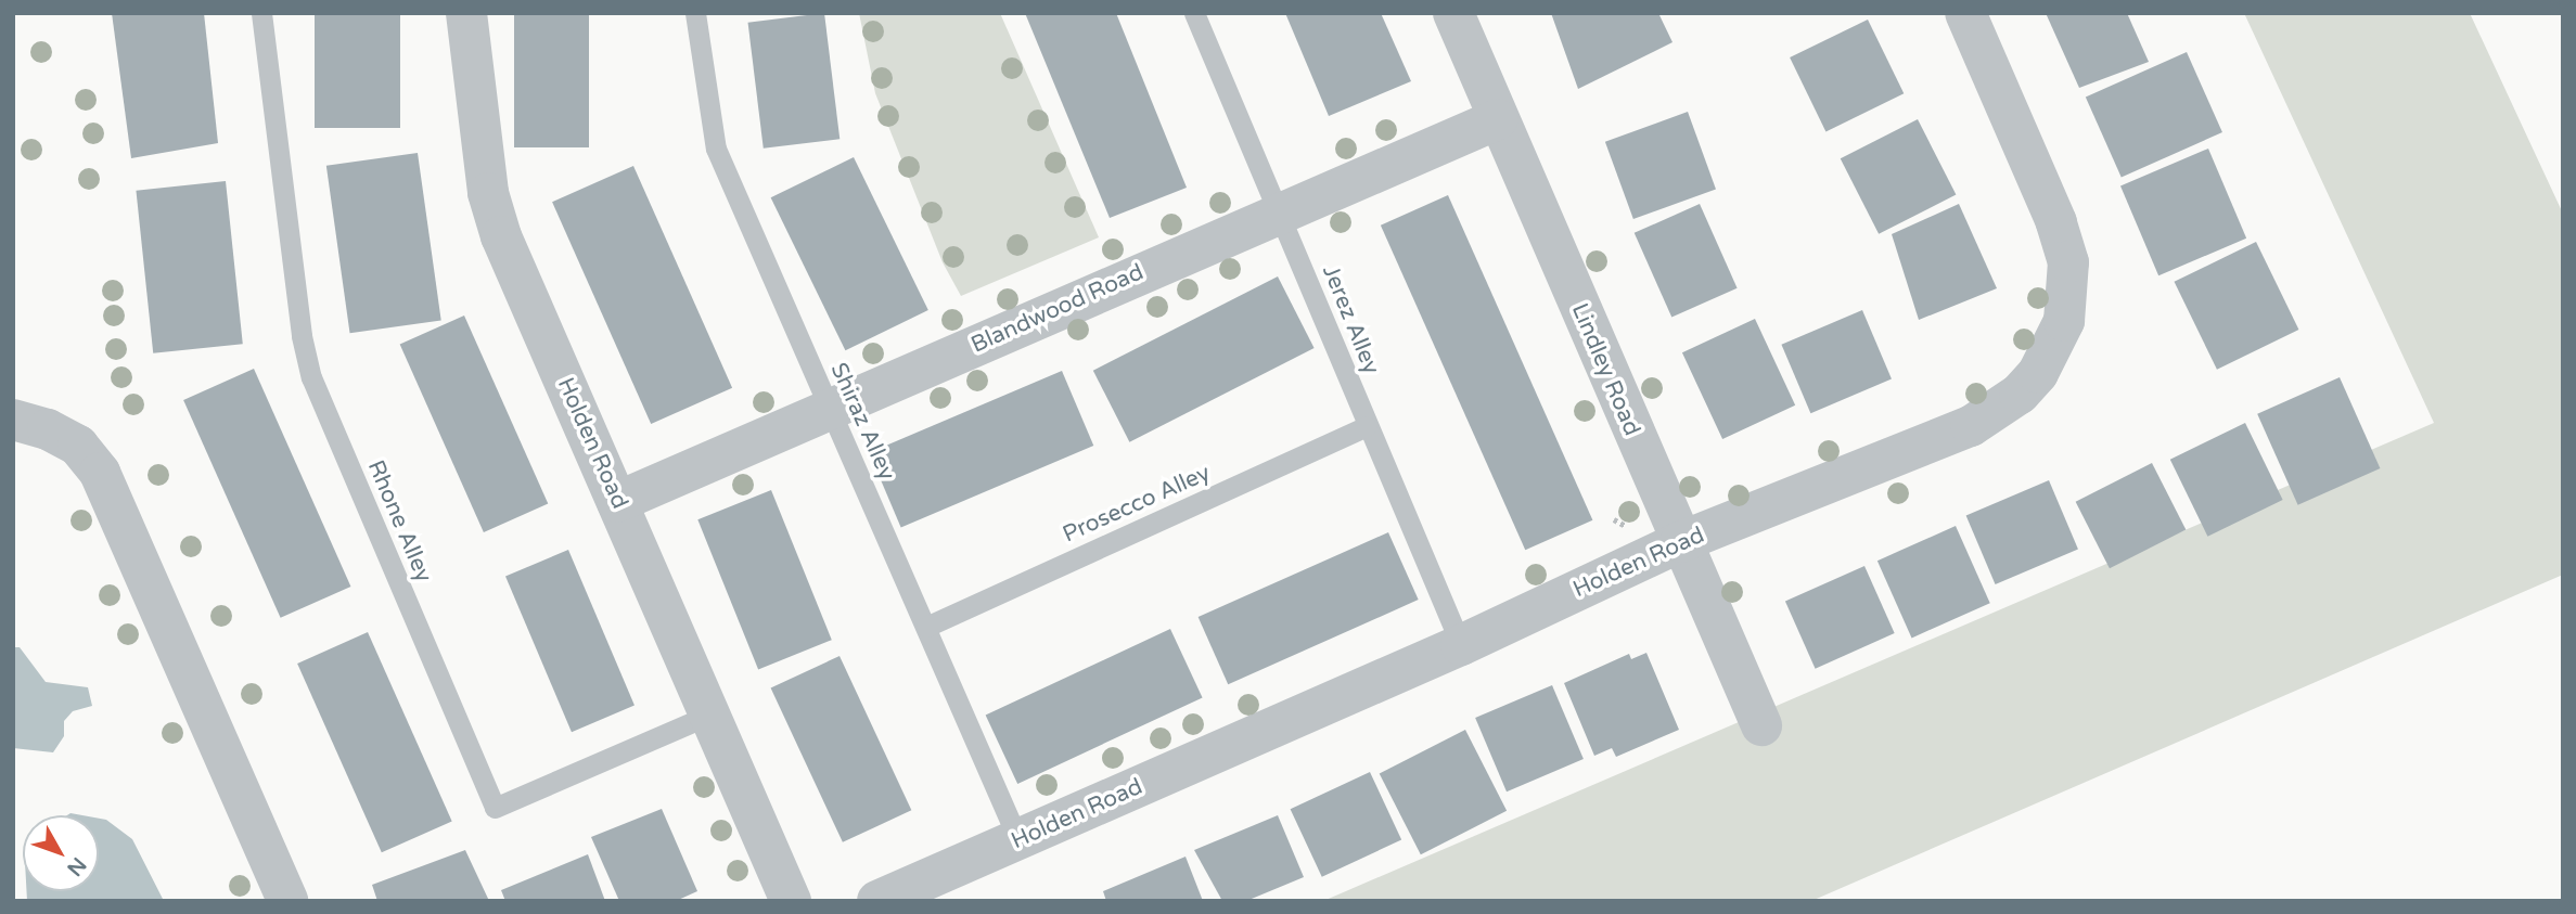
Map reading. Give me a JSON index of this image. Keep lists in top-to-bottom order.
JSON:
{
  "streets": {
    "street": ["Blandwood Road", "Lindley Road", "Holden Road"],
    "lane": [
      "Jerez Alley",
      "Shiraz Alley",
      "Prosecco Alley",
      "Rhone Alley"
    ]
  },
  "crossings": [
    ["Blandwood Road", "Jerez Alley"],
    ["Blandwood Road", "Lindley Road"],
    ["Blandwood Road", "Shiraz Alley"],
    ["Blandwood Road", "Holden Road"],
    ["Jerez Alley", "Holden Road"],
    ["Jerez Alley", "Prosecco Alley"],
    ["Lindley Road", "Holden Road"],
    ["Shiraz Alley", "Holden Road"],
    ["Shiraz Alley", "Prosecco Alley"],
    ["Holden Road", "Rhone Alley"]
  ],
  "north": "bottom right"
}
